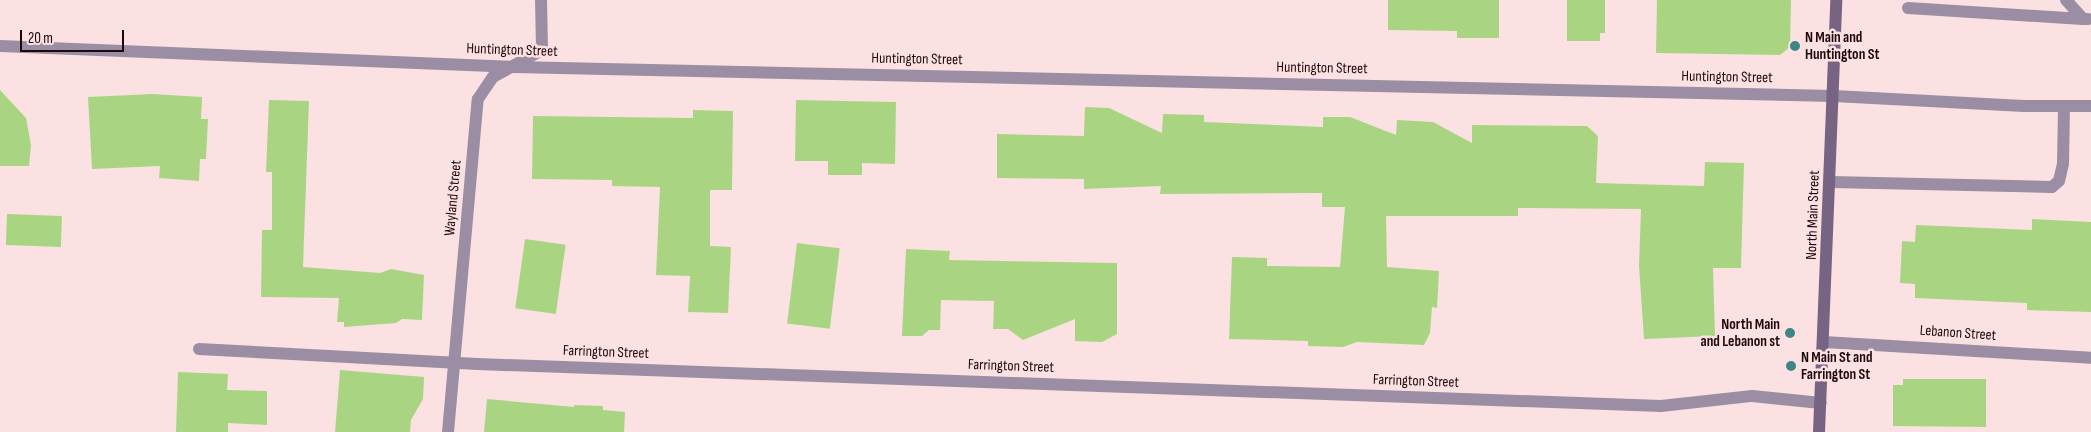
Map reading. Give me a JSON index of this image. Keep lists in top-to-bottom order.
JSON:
{
  "streets": {
    "main road": ["North Main Street"],
    "street": [
      "Huntington Street",
      "Wayland Street",
      "Lebanon Street",
      "Farrington Street"
    ]
  },
  "crossings": [
    ["Huntington Street", "Wayland Street"],
    ["Huntington Street", "North Main Street"],
    ["Wayland Street", "Farrington Street"],
    ["North Main Street", "Lebanon Street"],
    ["North Main Street", "Farrington Street"]
  ],
  "places": ["N Main and Huntington St", "North Main and Lebanon st", "N Main St and Farrington St"],
  "scale_bar": "20 m"
}
